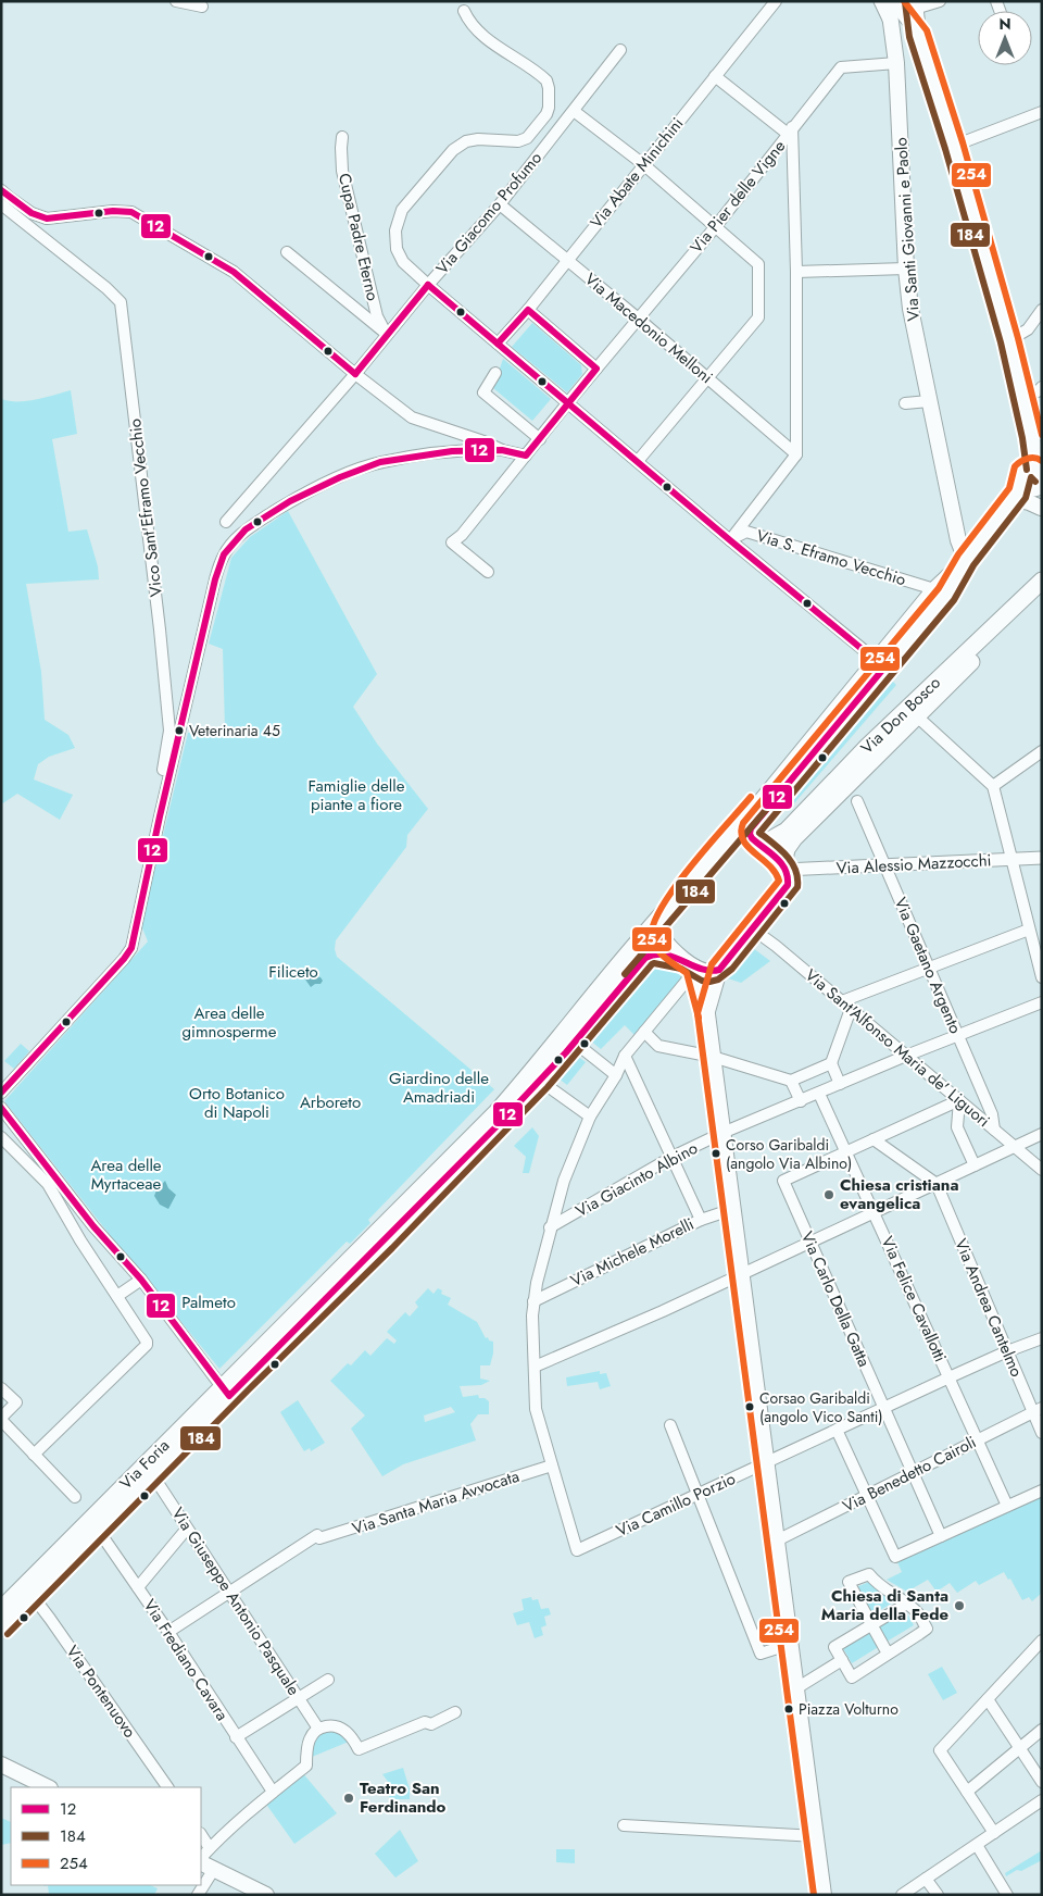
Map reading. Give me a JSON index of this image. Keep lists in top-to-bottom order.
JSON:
{
  "streets": {
    "main road": ["Via Santi Giovanni e Paolo", "Via Don Bosco", "Via Foria"],
    "street": [
      "Via Abate Minichini",
      "Via Pier delle Vigne",
      "Via Giacomo Profumo",
      "Cupa Padre Eterno",
      "Via Macedonio Melloni",
      "Vico Sant'Eframo Vecchio",
      "Via S. Eframo Vecchio",
      "Via Alessio Mazzocchi",
      "Via Gaetano Argento",
      "Via Sant'Alfonso Maria de' Liguori",
      "Via Giacinto Albino",
      "Via Michele Morelli",
      "Via Carlo Della Gatta",
      "Via Felice Cavallotti",
      "Via Andrea Cantelmo",
      "Via Benedetto Cairoli",
      "Via Santa Maria Avvocata",
      "Via Camillo Porzio",
      "Via Giuseppe Antonio Pasquale",
      "Via Frediano Cavara",
      "Via Pontenuovo"
    ]
  },
  "crossings": [
    ["Via Abate Minichini", "Via Macedonio Melloni"],
    ["Via Pier delle Vigne", "Via Santi Giovanni e Paolo"],
    ["Via Pier delle Vigne", "Via Macedonio Melloni"],
    ["Via Giacomo Profumo", "Cupa Padre Eterno"],
    ["Via Giacomo Profumo", "Via Macedonio Melloni"],
    ["Via Don Bosco", "Via Alessio Mazzocchi"],
    ["Via Don Bosco", "Via Sant'Alfonso Maria de' Liguori"],
    ["Via Alessio Mazzocchi", "Via Gaetano Argento"],
    ["Via Gaetano Argento", "Via Sant'Alfonso Maria de' Liguori"],
    ["Via Gaetano Argento", "Via Giacinto Albino"],
    ["Via Sant'Alfonso Maria de' Liguori", "Via Giacinto Albino"],
    ["Via Giacinto Albino", "Via Felice Cavallotti"],
    ["Via Carlo Della Gatta", "Via Felice Cavallotti"],
    ["Via Carlo Della Gatta", "Via Benedetto Cairoli"],
    ["Via Carlo Della Gatta", "Via Camillo Porzio"],
    ["Via Felice Cavallotti", "Via Benedetto Cairoli"],
    ["Via Felice Cavallotti", "Via Camillo Porzio"],
    ["Via Andrea Cantelmo", "Via Benedetto Cairoli"],
    ["Via Andrea Cantelmo", "Via Camillo Porzio"],
    ["Via Foria", "Via Giuseppe Antonio Pasquale"],
    ["Via Foria", "Via Frediano Cavara"],
    ["Via Foria", "Via Pontenuovo"],
    ["Via Santa Maria Avvocata", "Via Camillo Porzio"],
    ["Via Santa Maria Avvocata", "Via Giuseppe Antonio Pasquale"],
    ["Via Santa Maria Avvocata", "Via Frediano Cavara"]
  ],
  "parks": [
    "Famiglie delle piante a fiore",
    "Filiceto",
    "Area delle gimnosperme",
    "Giardino delle Amadriadi",
    "Orto Botanico di Napoli",
    "Arboreto",
    "Area delle Myrtaceae",
    "Palmeto"
  ],
  "places": [
    "Veterinaria 45",
    "Corso Garibaldi (angolo Via Albino)",
    "Chiesa cristiana evangelica",
    "Corsao Garibaldi (angolo Vico Santi)",
    "Chiesa di Santa Maria della Fede",
    "Piazza Volturno",
    "Teatro San Ferdinando"
  ],
  "lines": ["transit line 254", "transit line 184", "transit line 12"],
  "legend": ["12", "184", "254"],
  "north": "top"
}
